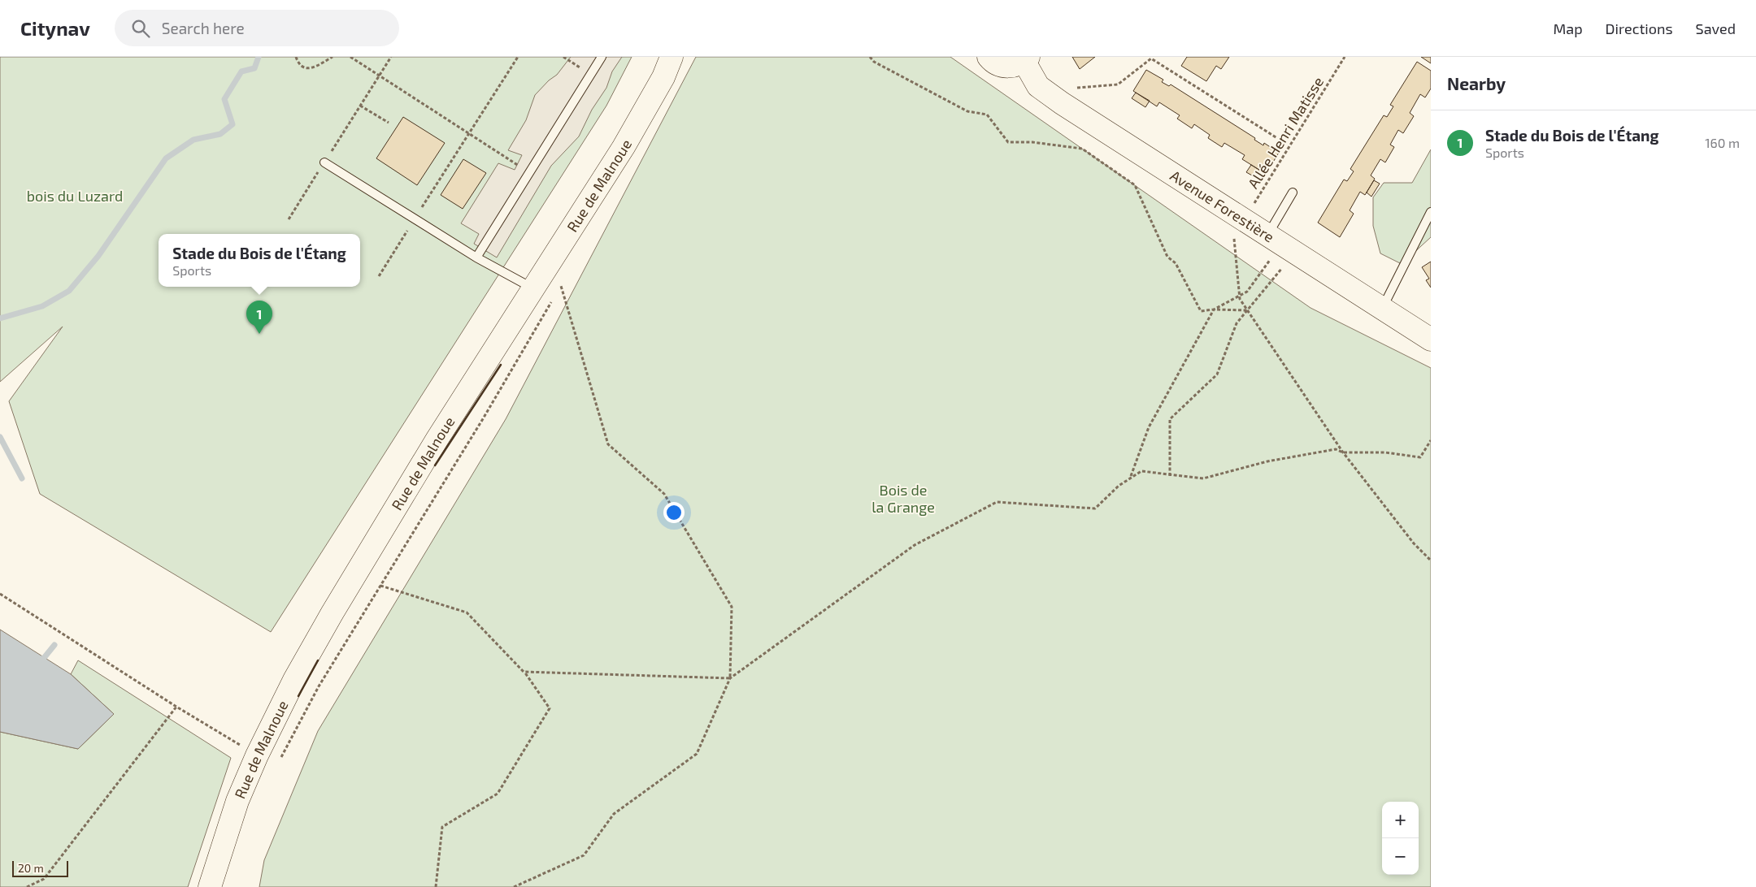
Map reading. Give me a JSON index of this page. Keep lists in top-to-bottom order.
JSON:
{
  "streets": {
    "main road": ["Rue de Malnoue", "Avenue Forestière"],
    "path": ["Allée Henri Matisse"]
  },
  "crossings": [
    ["Allée Henri Matisse", "Avenue Forestière"]
  ],
  "parks": ["bois du Luzard", "Bois de la Grange"],
  "scale_bar": "20 m",
  "page": {
    "header": "Citynav",
    "search": "Search here",
    "nav": ["Map", "Directions", "Saved"],
    "heading": "Nearby",
    "list": [
      {
        "mark": "1",
        "name": "Stade du Bois de l'Étang",
        "note": "Sports",
        "value": "160 m"
      }
    ],
    "popup": ["Stade du Bois de l'Étang", "Sports"],
    "pins": "1",
    "map_buttons": ["+", "−"],
    "scale": "20 m"
  }
}
